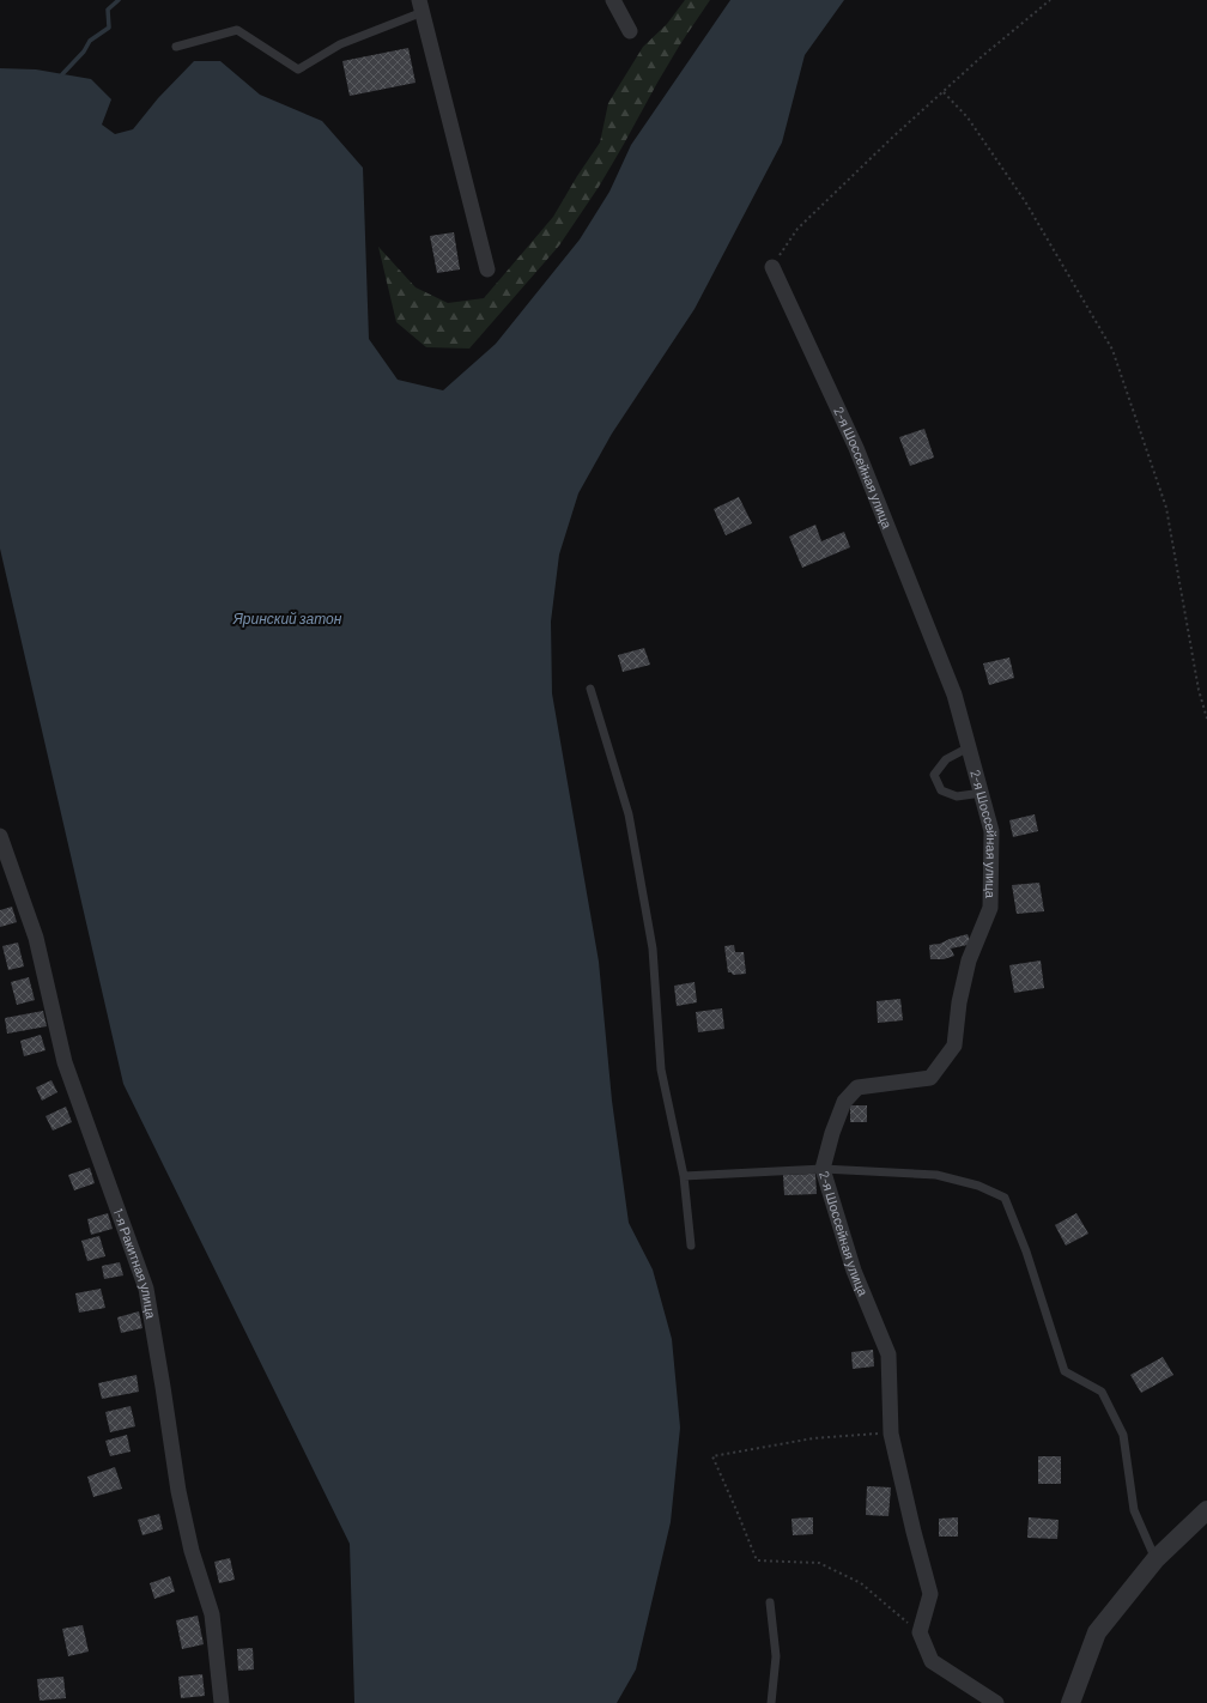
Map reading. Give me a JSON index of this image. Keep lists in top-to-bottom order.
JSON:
{
  "streets": {
    "street": ["2-я Шоссейная улица", "1-я Ракитная улица"]
  },
  "water": ["Яринский затон"]
}
